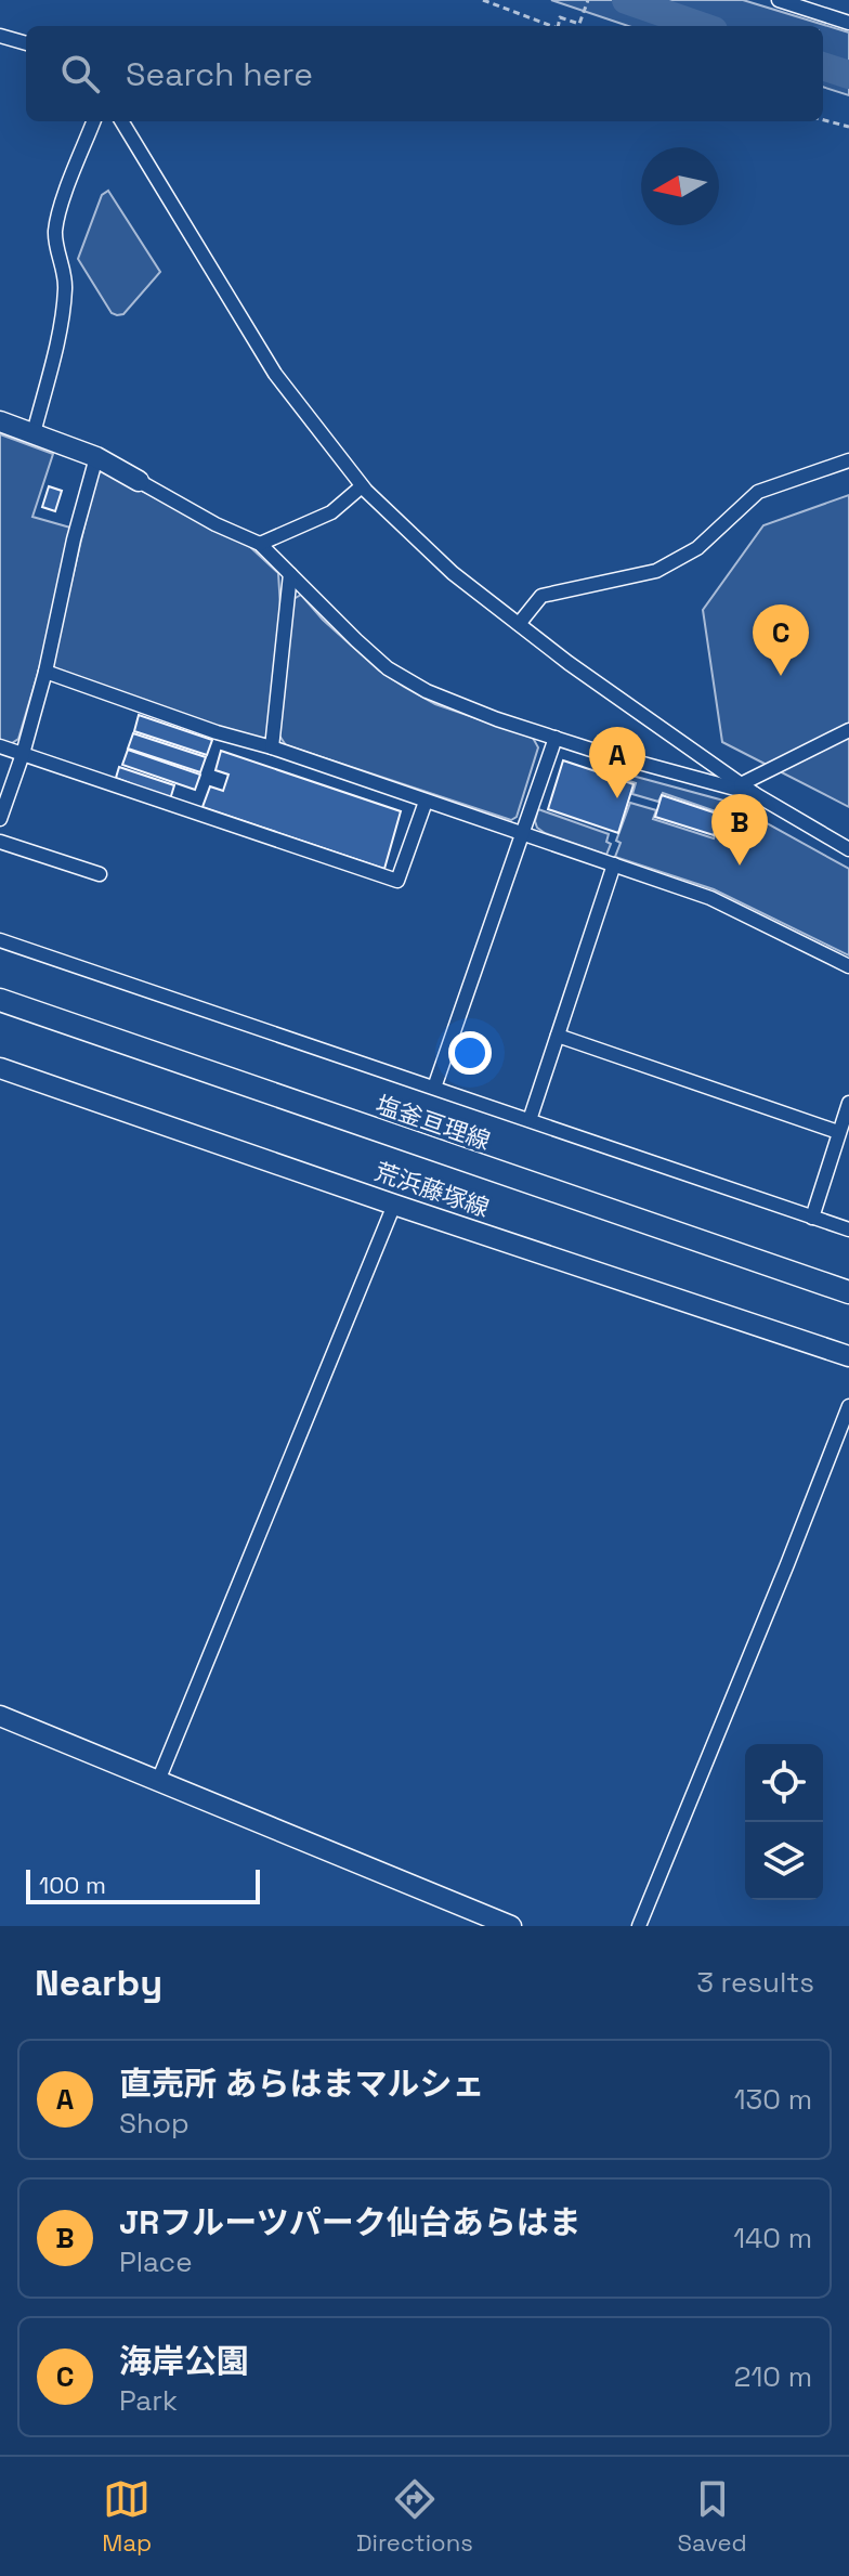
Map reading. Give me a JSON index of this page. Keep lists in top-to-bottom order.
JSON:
{
  "streets": {
    "main road": ["塩釜亘理線"],
    "street": ["荒浜藤塚線"]
  },
  "scale_bar": "100 m",
  "north": "left",
  "page": {
    "search": "Search here",
    "pins": ["C", "A", "B"],
    "scale": "100 m",
    "heading": ["Nearby", "3 results"],
    "list": [
      {
        "mark": "A",
        "name": "直売所 あらはまマルシェ",
        "note": "Shop",
        "value": "130 m"
      },
      {
        "mark": "B",
        "name": "JRフルーツパーク仙台あらはま",
        "note": "Place",
        "value": "140 m"
      },
      {
        "mark": "C",
        "name": "海岸公園",
        "note": "Park",
        "value": "210 m"
      }
    ],
    "nav": ["Map", "Directions", "Saved"]
  }
}
